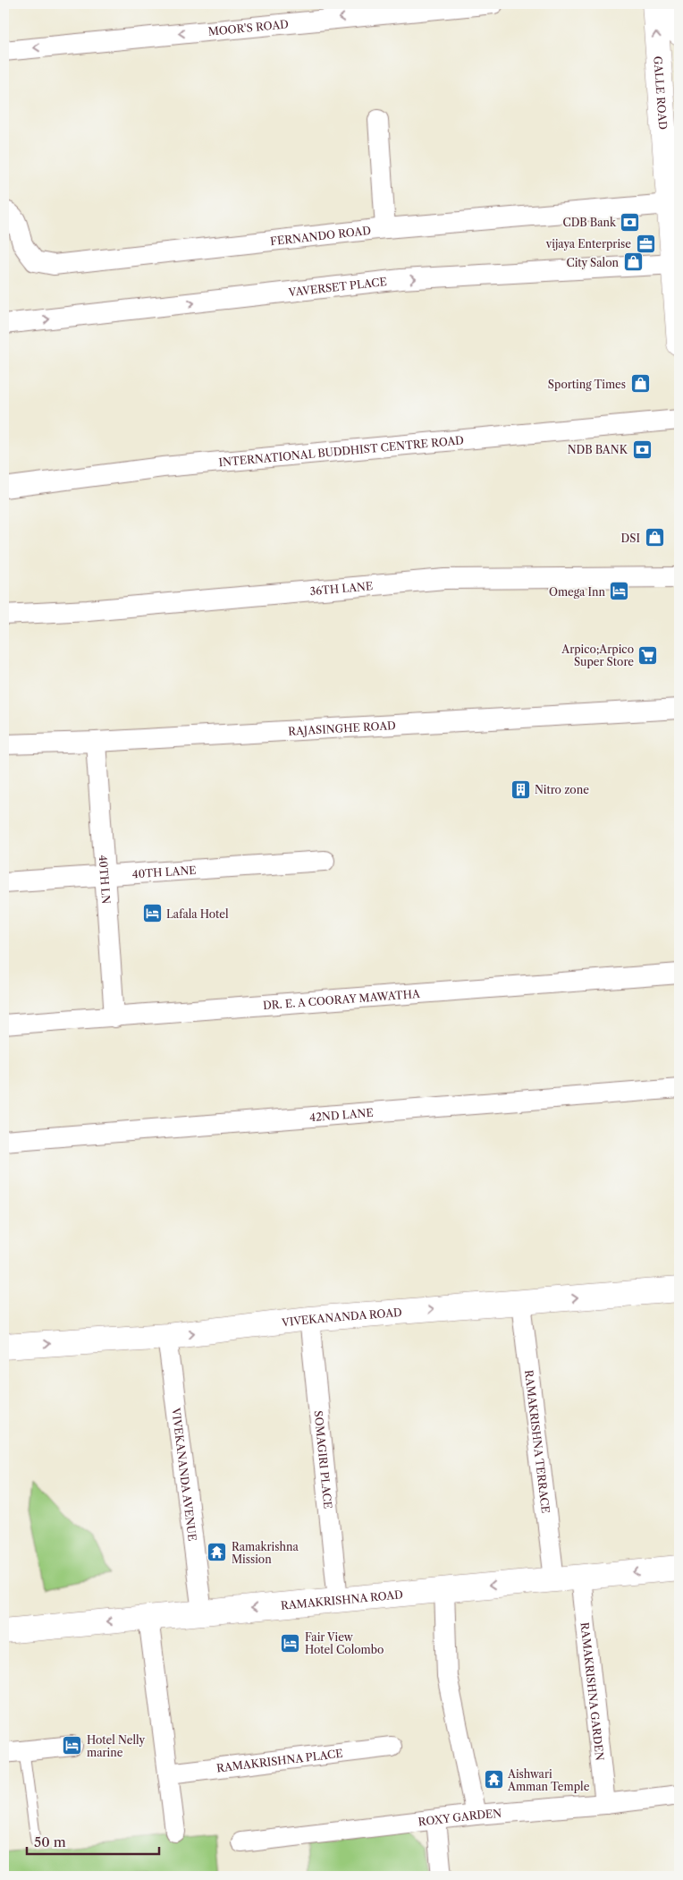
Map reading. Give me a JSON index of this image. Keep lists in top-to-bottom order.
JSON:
{
  "streets": {
    "main road": ["GALLE ROAD", "VIVEKANANDA ROAD", "RAMAKRISHNA ROAD"],
    "street": [
      "MOOR'S ROAD",
      "FERNANDO ROAD",
      "VAVERSET PLACE",
      "INTERNATIONAL BUDDHIST CENTRE ROAD",
      "36TH LANE",
      "RAJASINGHE ROAD",
      "40TH LANE",
      "40TH LN",
      "DR. E. A COORAY MAWATHA",
      "42ND LANE",
      "RAMAKRISHNA TERRACE",
      "SOMAGIRI PLACE",
      "VIVEKANANDA AVENUE",
      "RAMAKRISHNA GARDEN",
      "RAMAKRISHNA PLACE",
      "ROXY GARDEN"
    ]
  },
  "crossings": [
    ["GALLE ROAD", "FERNANDO ROAD"],
    ["GALLE ROAD", "VAVERSET PLACE"],
    ["RAJASINGHE ROAD", "40TH LN"],
    ["40TH LANE", "40TH LN"],
    ["40TH LN", "DR. E. A COORAY MAWATHA"],
    ["VIVEKANANDA ROAD", "RAMAKRISHNA TERRACE"],
    ["VIVEKANANDA ROAD", "SOMAGIRI PLACE"],
    ["VIVEKANANDA ROAD", "VIVEKANANDA AVENUE"],
    ["RAMAKRISHNA TERRACE", "RAMAKRISHNA ROAD"],
    ["SOMAGIRI PLACE", "RAMAKRISHNA ROAD"],
    ["VIVEKANANDA AVENUE", "RAMAKRISHNA ROAD"],
    ["RAMAKRISHNA ROAD", "RAMAKRISHNA GARDEN"],
    ["RAMAKRISHNA GARDEN", "ROXY GARDEN"]
  ],
  "one_way": [
    "MOOR'S ROAD",
    "GALLE ROAD",
    "VAVERSET PLACE",
    "VIVEKANANDA ROAD",
    "RAMAKRISHNA ROAD"
  ],
  "places": {
    "bank": ["CDB Bank", "NDB BANK"],
    "office": ["vijaya Enterprise"],
    "shop": ["City Salon", "Sporting Times", "DSI"],
    "hotel": [
      "Omega Inn",
      "Lafala Hotel",
      "Fair View Hotel Colombo",
      "Hotel Nelly marine"
    ],
    "supermarket": ["Arpico;Arpico Super Store"],
    "building": ["Nitro zone"],
    "temple": ["Ramakrishna Mission", "Aishwari Amman Temple"]
  },
  "scale_bar": "50 m"
}
